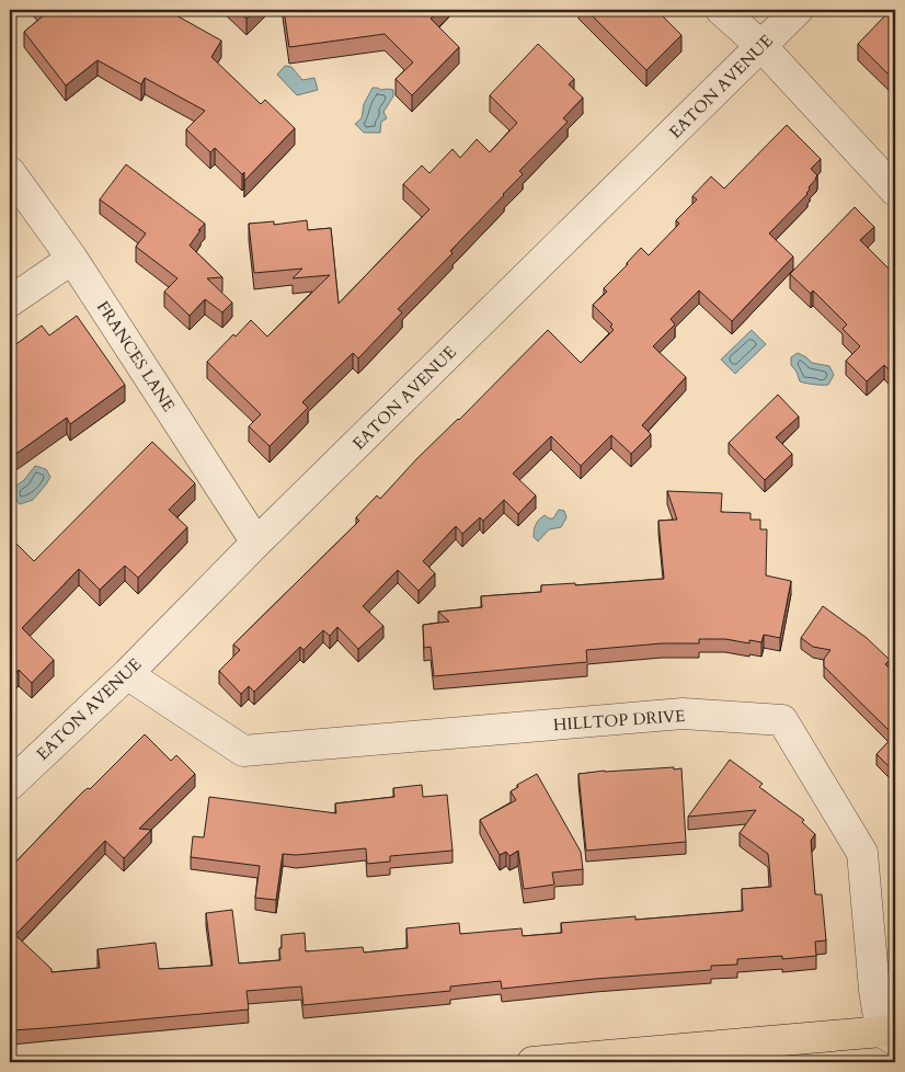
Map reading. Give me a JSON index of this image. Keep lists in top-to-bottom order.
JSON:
{
  "streets": {
    "street": ["EATON AVENUE", "FRANCES LANE", "HILLTOP DRIVE"]
  },
  "crossings": [
    ["EATON AVENUE", "FRANCES LANE"],
    ["EATON AVENUE", "HILLTOP DRIVE"]
  ]
}
